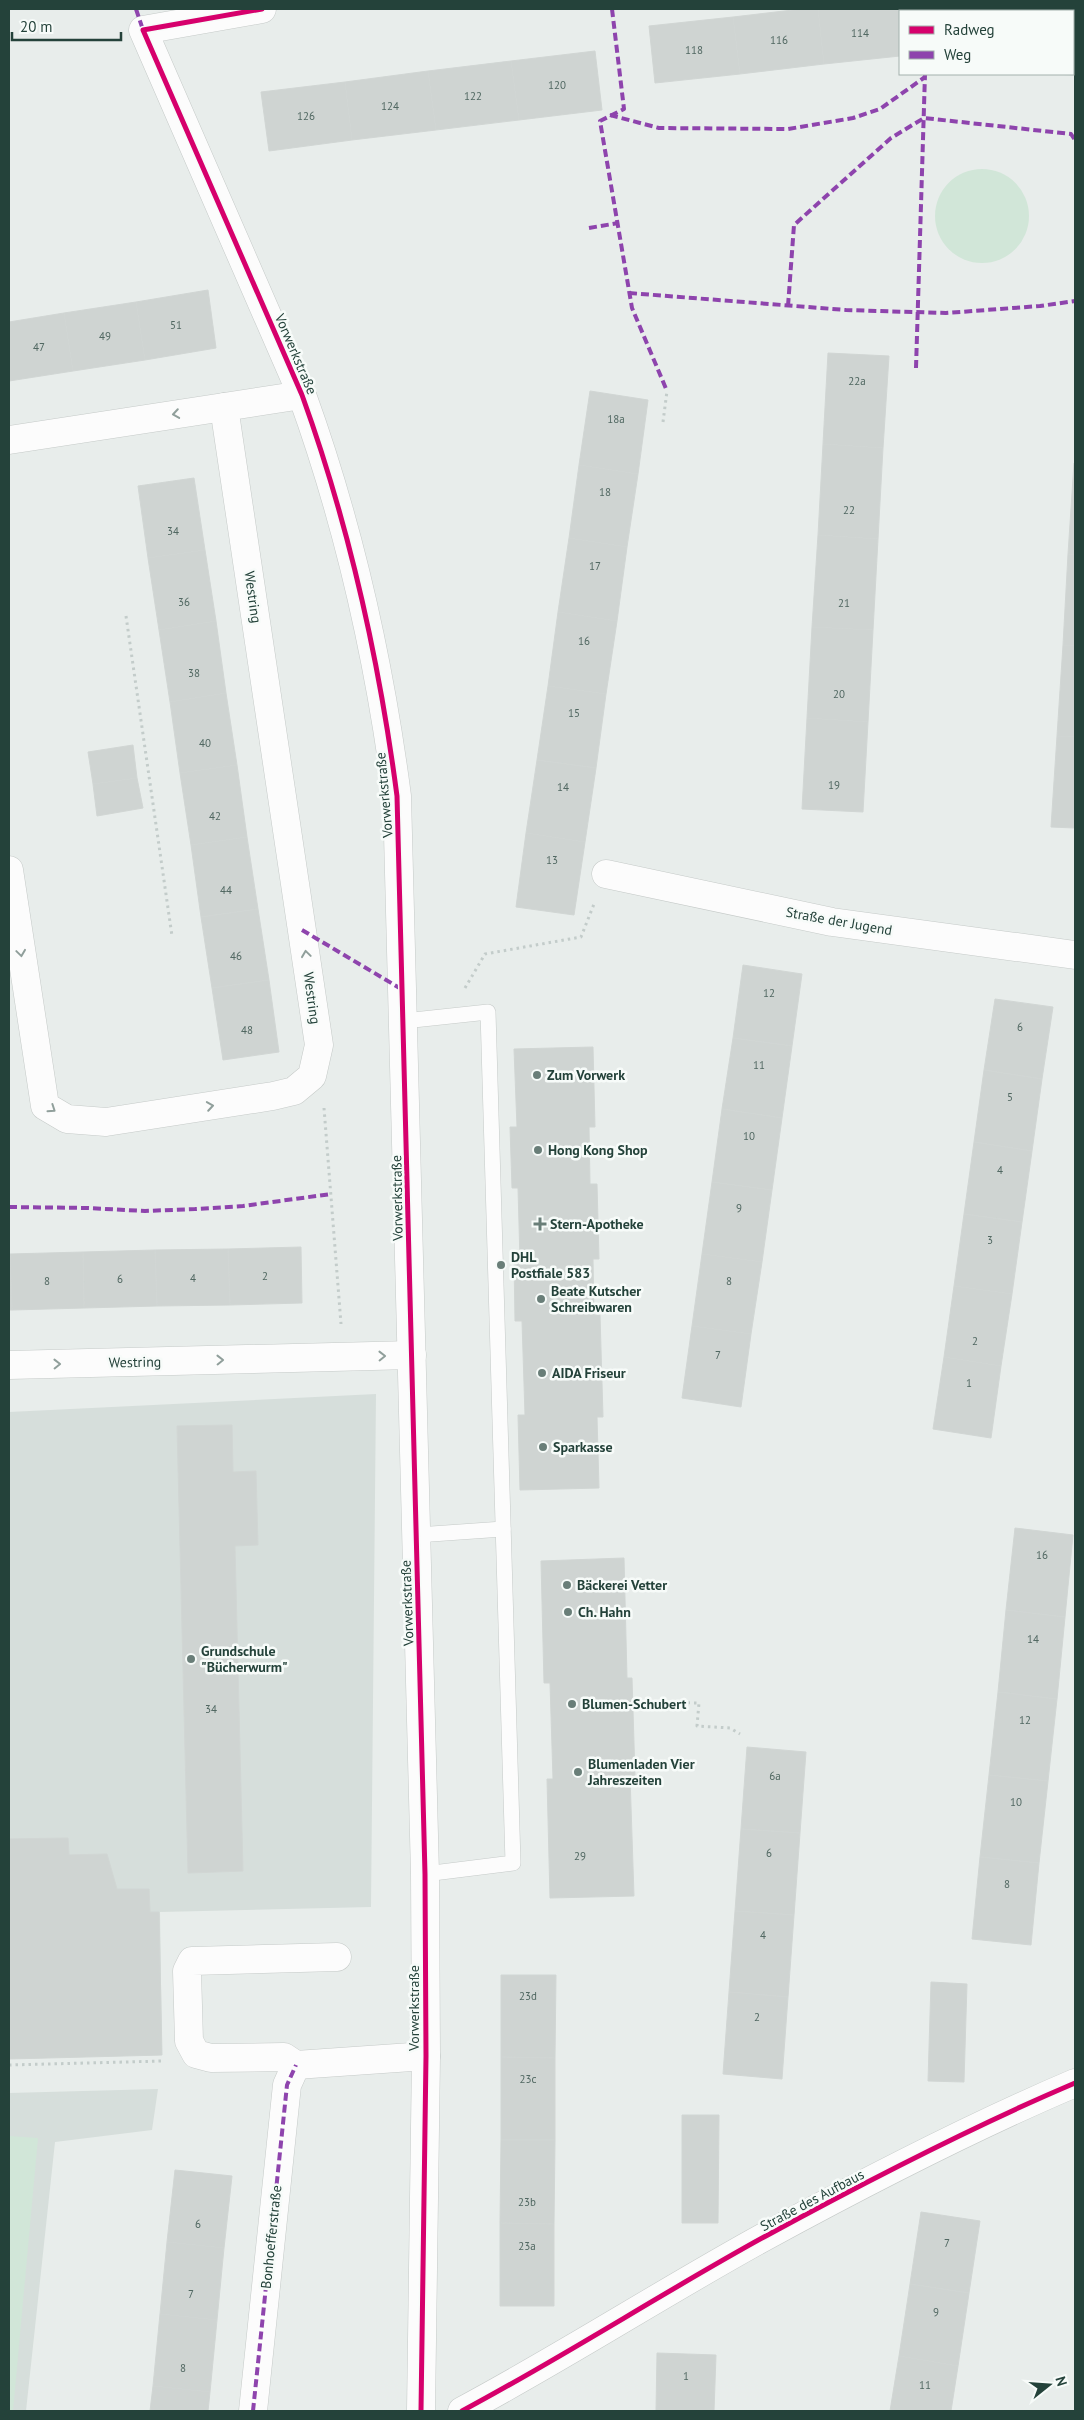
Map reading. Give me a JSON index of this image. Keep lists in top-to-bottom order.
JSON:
{
  "streets": {
    "street": [
      "Vorwerkstraße",
      "Westring",
      "Straße der Jugend",
      "Straße des Aufbaus",
      "Bonhoefferstraße"
    ]
  },
  "crossings": [
    ["Vorwerkstraße", "Westring"]
  ],
  "places": {
    "other": [
      "Zum Vorwerk",
      "Hong Kong Shop",
      "DHL Postfiale 583",
      "Beate Kutscher Schreibwaren",
      "AIDA Friseur",
      "Sparkasse",
      "Bäckerei Vetter",
      "Ch. Hahn",
      "Grundschule \"Bücherwurm\"",
      "Blumen-Schubert",
      "Blumenladen Vier Jahreszeiten"
    ],
    "health": ["Stern-Apotheke"]
  },
  "house_numbers": [
    "114",
    "116",
    "118",
    "120",
    "122",
    "124",
    "126",
    "51",
    "49",
    "47",
    "22a",
    "18a",
    "18",
    "22",
    "34",
    "17",
    "36",
    "21",
    "16",
    "38",
    "20",
    "15",
    "40",
    "19",
    "14",
    "42",
    "13",
    "44",
    "46",
    "12",
    "6",
    "48",
    "11",
    "5",
    "10",
    "4",
    "9",
    "3",
    "2",
    "4",
    "6",
    "8",
    "8",
    "2",
    "7",
    "1",
    "16",
    "14",
    "34",
    "12",
    "6a",
    "10",
    "6",
    "29",
    "8",
    "4",
    "23d",
    "2",
    "23c",
    "23b",
    "6",
    "7",
    "23a",
    "7",
    "9",
    "8",
    "1",
    "11"
  ],
  "legend": ["Radweg", "Weg"],
  "scale_bar": "20 m",
  "north": "right"
}
